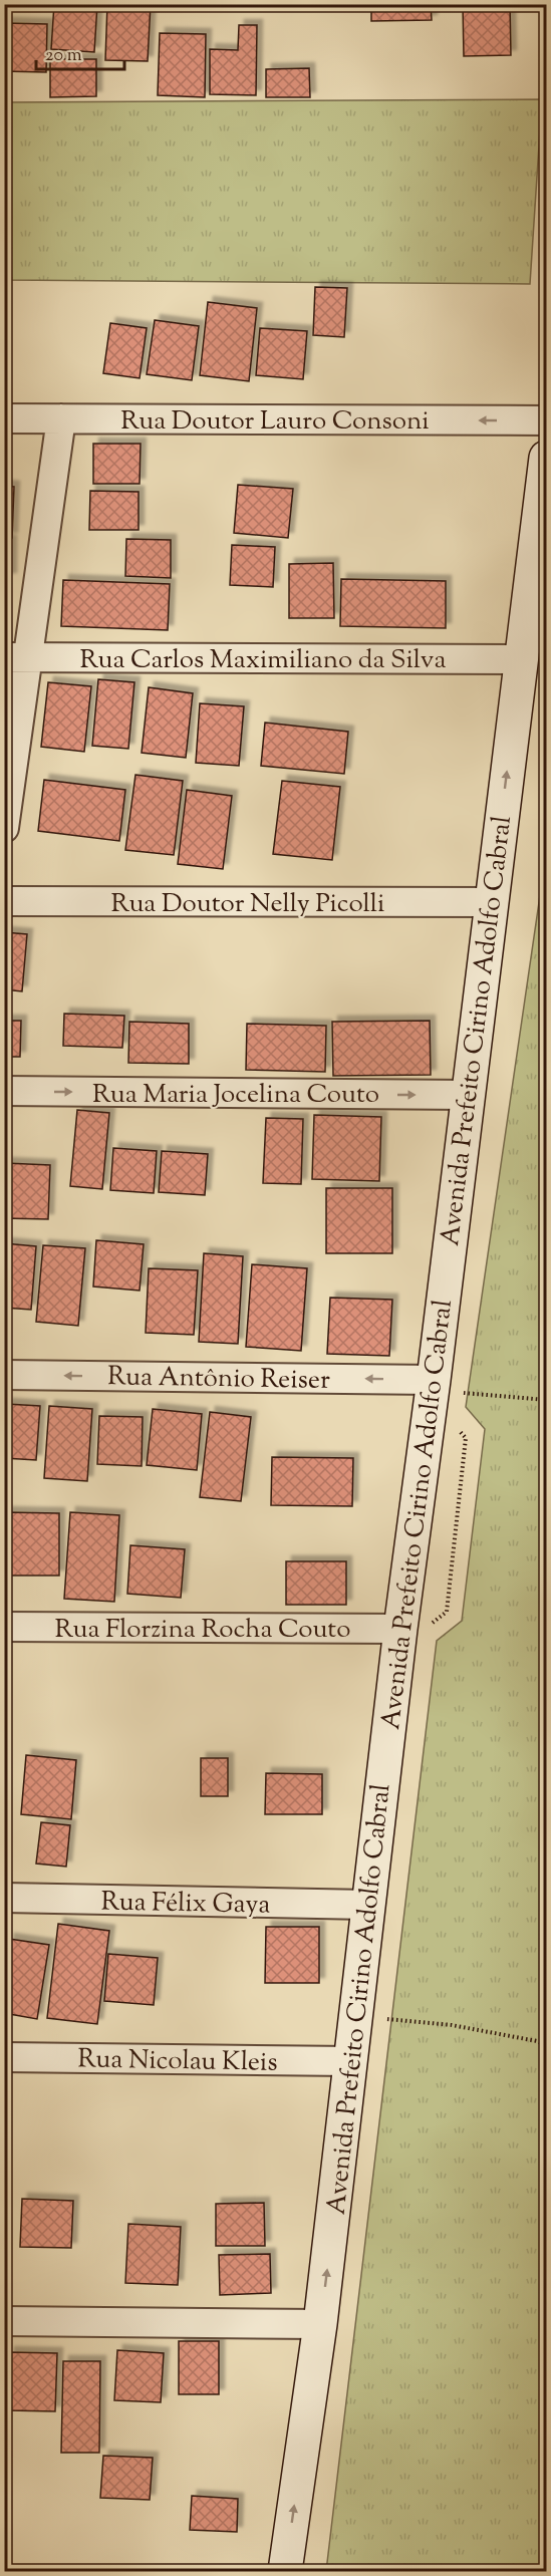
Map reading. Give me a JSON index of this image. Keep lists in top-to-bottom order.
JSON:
{
  "streets": {
    "main road": ["Avenida Prefeito Cirino Adolfo Cabral"],
    "street": [
      "Rua Doutor Lauro Consoni",
      "Rua Carlos Maximiliano da Silva",
      "Rua Doutor Nelly Picolli",
      "Rua Maria Jocelina Couto",
      "Rua Antônio Reiser",
      "Rua Florzina Rocha Couto",
      "Rua Félix Gaya",
      "Rua Nicolau Kleis"
    ]
  },
  "crossings": [
    ["Rua Carlos Maximiliano da Silva", "Avenida Prefeito Cirino Adolfo Cabral"],
    ["Rua Doutor Nelly Picolli", "Avenida Prefeito Cirino Adolfo Cabral"],
    ["Avenida Prefeito Cirino Adolfo Cabral", "Rua Maria Jocelina Couto"],
    ["Avenida Prefeito Cirino Adolfo Cabral", "Rua Antônio Reiser"],
    ["Avenida Prefeito Cirino Adolfo Cabral", "Rua Florzina Rocha Couto"],
    ["Avenida Prefeito Cirino Adolfo Cabral", "Rua Félix Gaya"],
    ["Avenida Prefeito Cirino Adolfo Cabral", "Rua Nicolau Kleis"]
  ],
  "one_way": [
    "Rua Doutor Lauro Consoni",
    "Avenida Prefeito Cirino Adolfo Cabral",
    "Rua Maria Jocelina Couto",
    "Rua Antônio Reiser"
  ],
  "scale_bar": "20 m"
}
